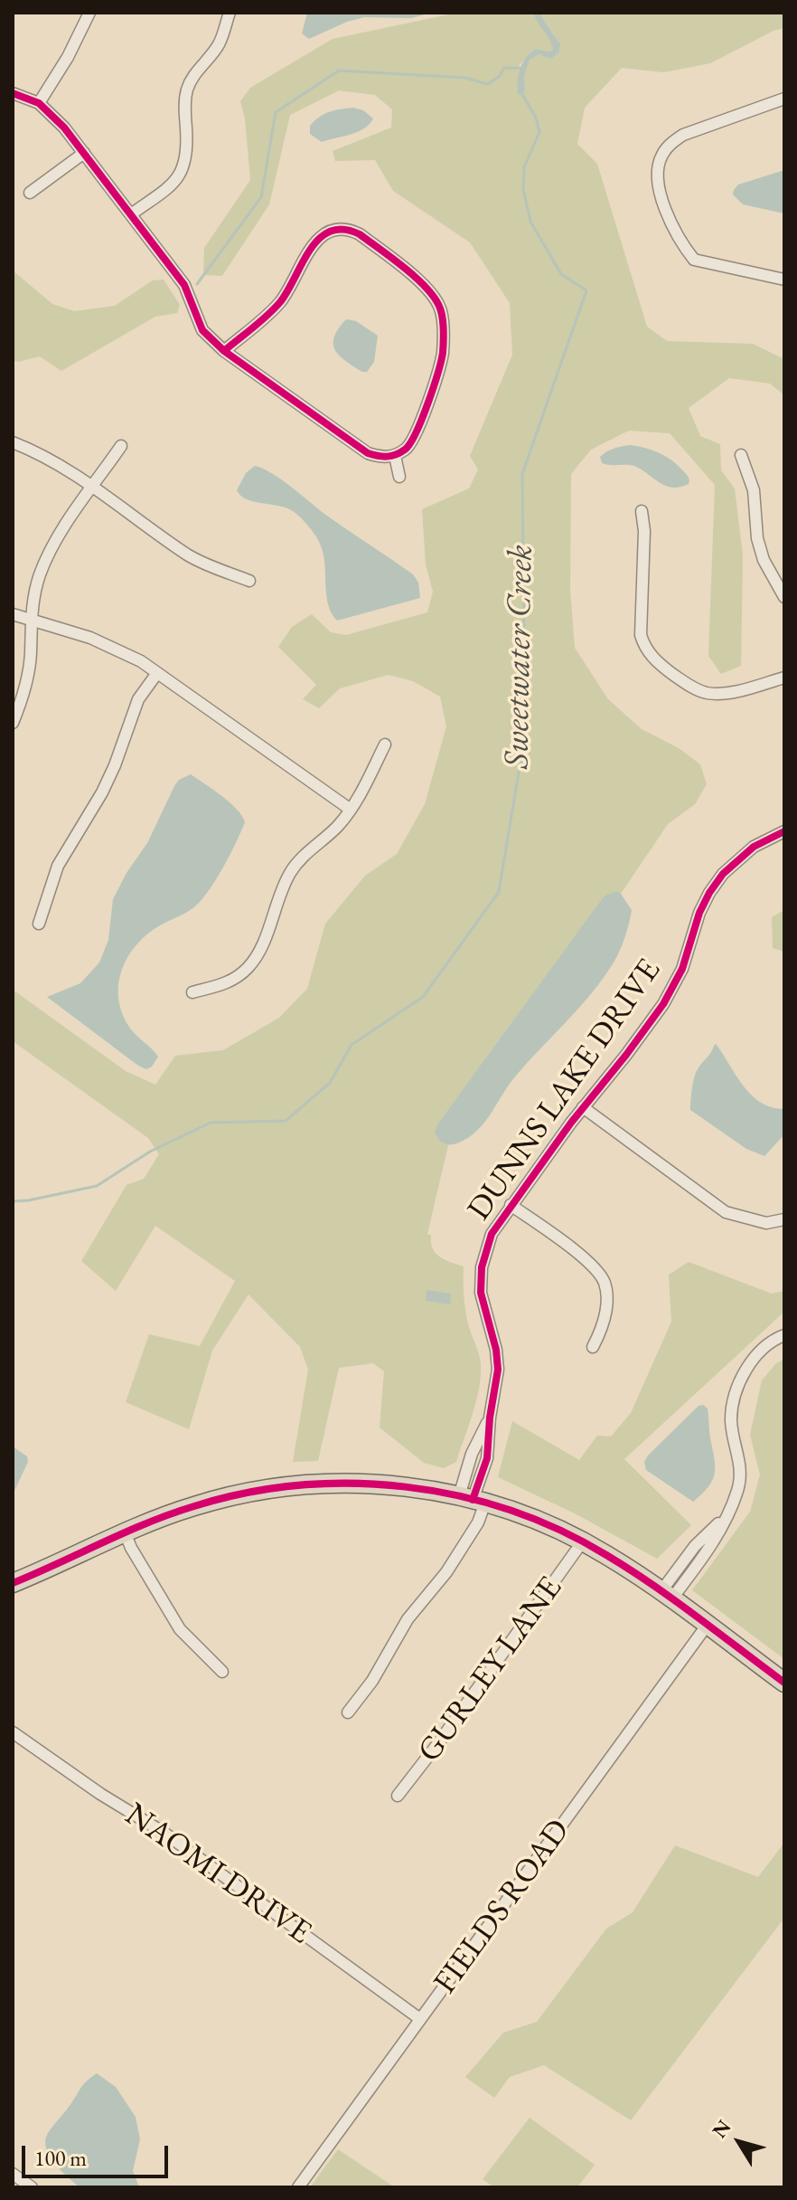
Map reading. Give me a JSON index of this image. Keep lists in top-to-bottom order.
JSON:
{
  "streets": {
    "street": [
      "DUNNS LAKE DRIVE",
      "GURLEY LANE",
      "NAOMI DRIVE",
      "FIELDS ROAD"
    ]
  },
  "crossings": [
    ["NAOMI DRIVE", "FIELDS ROAD"]
  ],
  "water": ["Sweetwater Creek"],
  "scale_bar": "100 m",
  "north": "top left"
}
